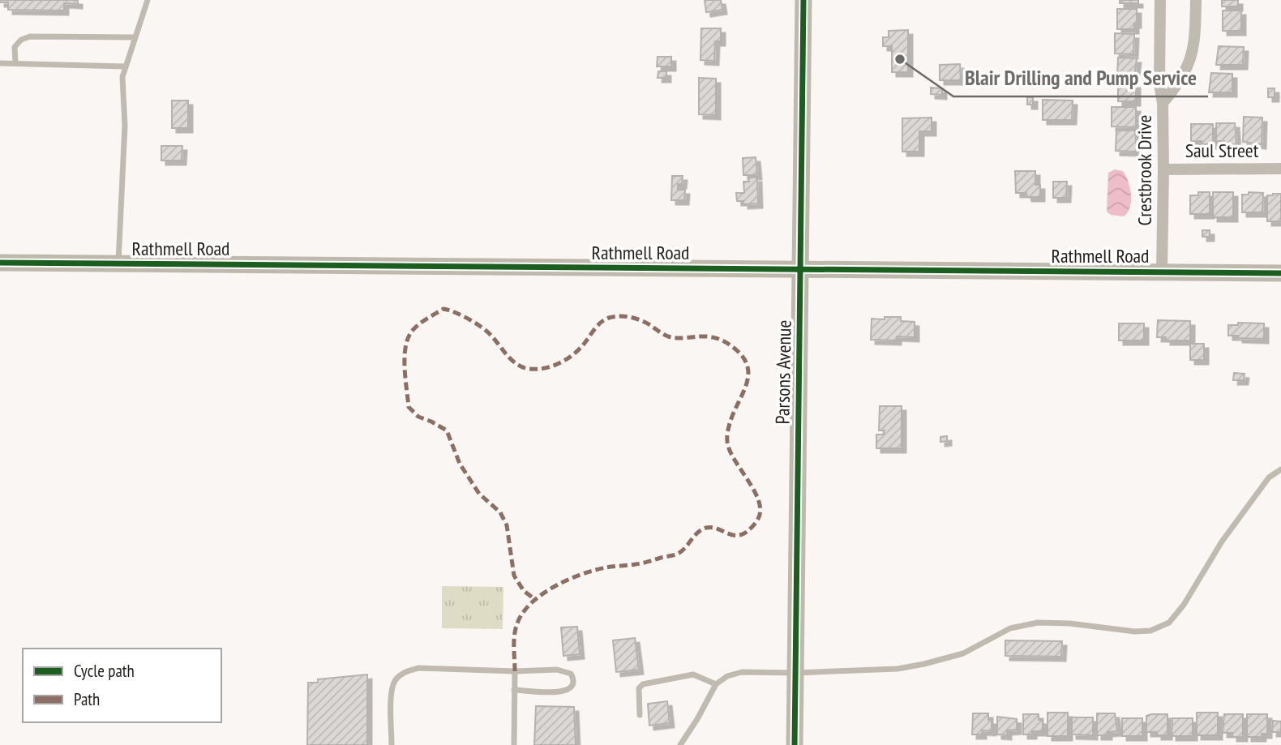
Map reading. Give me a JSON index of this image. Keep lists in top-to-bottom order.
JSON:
{
  "streets": {
    "street": [
      "Saul Street",
      "Crestbrook Drive",
      "Rathmell Road",
      "Parsons Avenue"
    ]
  },
  "crossings": [
    ["Saul Street", "Crestbrook Drive"],
    ["Crestbrook Drive", "Rathmell Road"],
    ["Rathmell Road", "Parsons Avenue"]
  ],
  "places": ["Blair Drilling and Pump Service"],
  "legend": ["Cycle path", "Path"]
}
